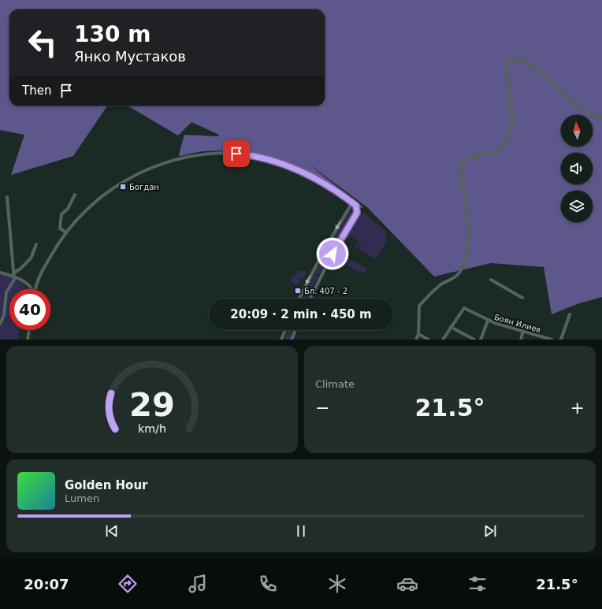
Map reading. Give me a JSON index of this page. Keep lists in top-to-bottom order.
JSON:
{
  "streets": {
    "street": ["Боян Илиев"]
  },
  "places": {
    "transit": ["Богдан", "Бл. 407 - 2"]
  },
  "north": "top",
  "page": {
    "turn": ["130 m", "Янко Мустаков"],
    "then": "Then",
    "limit": "40",
    "trip": "20:09 · 2 min · 450 m",
    "tile": "Climate",
    "heat": ["−", "21.5°", "+"],
    "song": ["Golden Hour", "Lumen"],
    "tabs": ["20:07", "21.5°"],
    "gauge": ["29", "km/h"]
  }
}
